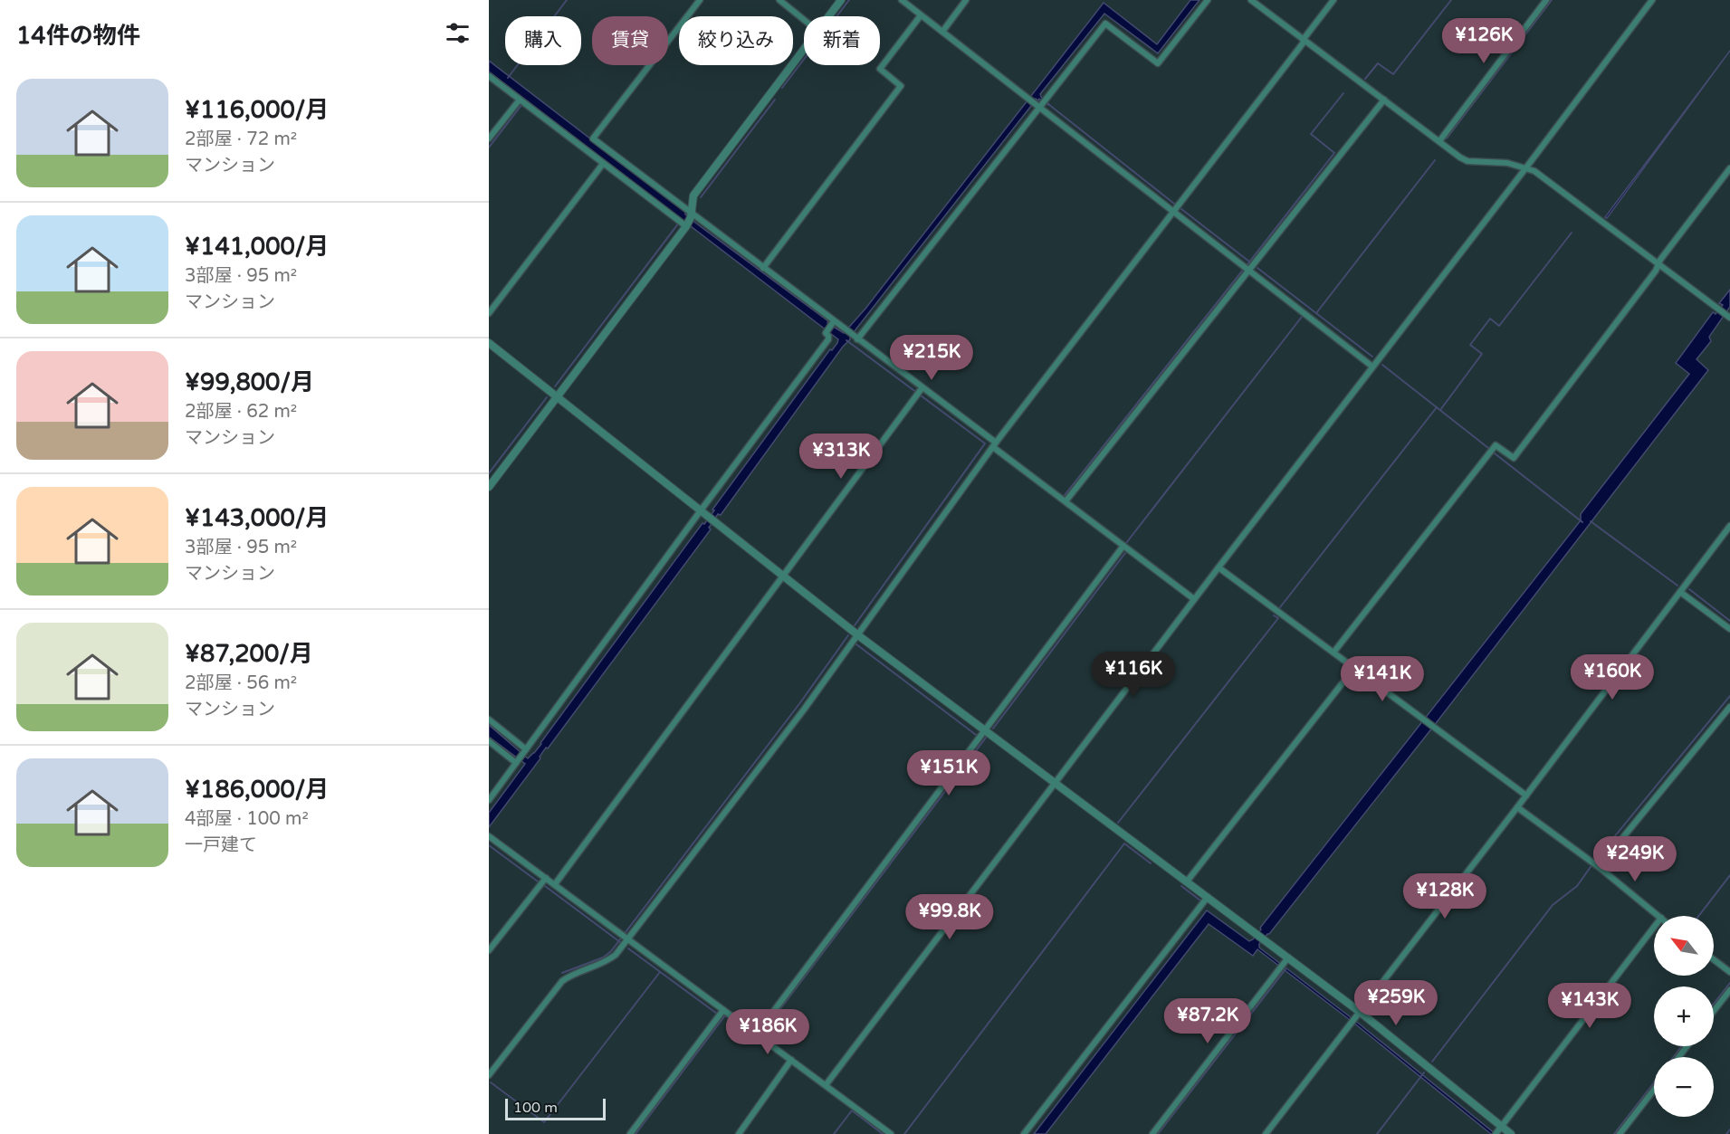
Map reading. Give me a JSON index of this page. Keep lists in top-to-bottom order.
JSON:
{
  "scale_bar": "100 m",
  "north": "top left",
  "page": {
    "heading": "14件の物件",
    "chip": [
      "購入",
      "賃貸",
      "絞り込み",
      "新着"
    ],
    "price": [
      "¥126K",
      "¥215K",
      "¥313K",
      "¥116K",
      "¥160K",
      "¥141K",
      "¥151K",
      "¥249K",
      "¥128K",
      "¥99.8K",
      "¥259K",
      "¥143K",
      "¥87.2K",
      "¥186K"
    ],
    "list": [
      {
        "name": "¥116,000/月",
        "note": "2部屋 · 72 m² · マンション"
      },
      {
        "name": "¥141,000/月",
        "note": "3部屋 · 95 m² · マンション"
      },
      {
        "name": "¥99,800/月",
        "note": "2部屋 · 62 m² · マンション"
      },
      {
        "name": "¥143,000/月",
        "note": "3部屋 · 95 m² · マンション"
      },
      {
        "name": "¥87,200/月",
        "note": "2部屋 · 56 m² · マンション"
      },
      {
        "name": "¥186,000/月",
        "note": "4部屋 · 100 m² · 一戸建て"
      }
    ],
    "map_buttons": ["+", "−"],
    "scale": "100 m"
  }
}
